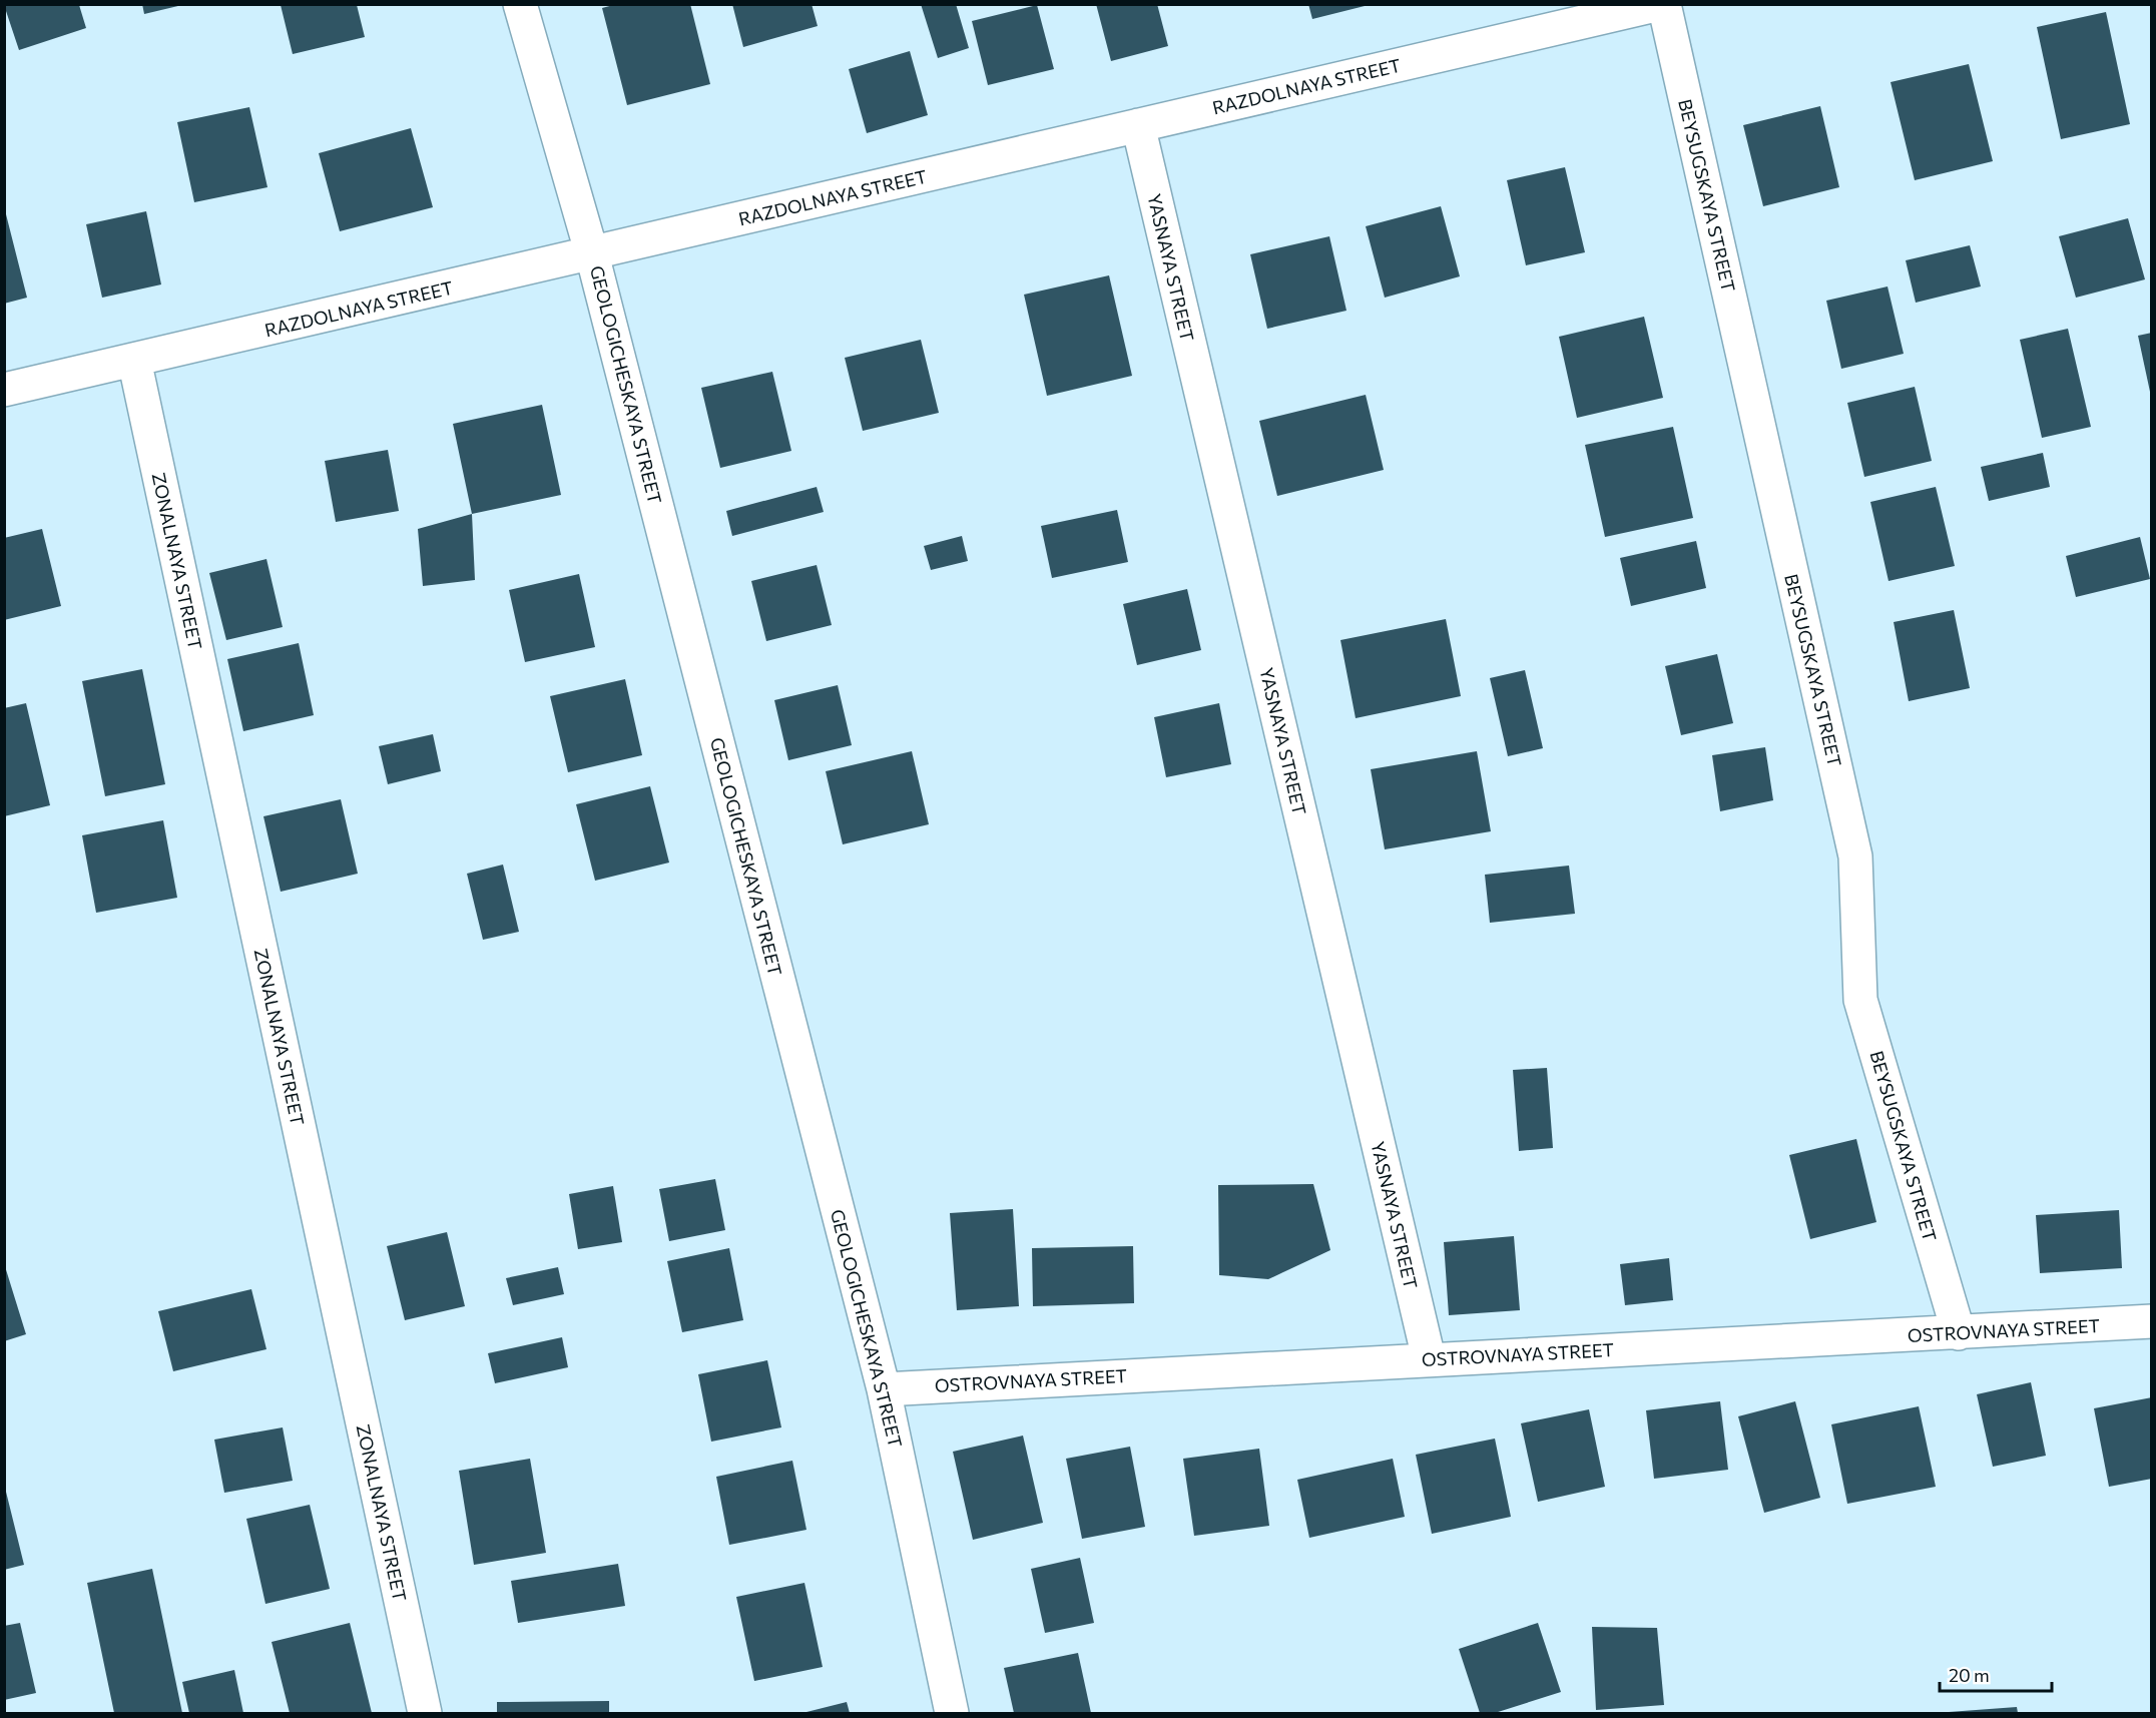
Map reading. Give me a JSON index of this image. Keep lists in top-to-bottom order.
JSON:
{
  "streets": {
    "street": [
      "RAZDOLNAYA STREET",
      "BEYSUGSKAYA STREET",
      "YASNAYA STREET",
      "GEOLOGICHESKAYA STREET",
      "ZONALNAYA STREET",
      "OSTROVNAYA STREET"
    ]
  },
  "crossings": [
    ["RAZDOLNAYA STREET", "BEYSUGSKAYA STREET"],
    ["RAZDOLNAYA STREET", "YASNAYA STREET"],
    ["RAZDOLNAYA STREET", "GEOLOGICHESKAYA STREET"],
    ["RAZDOLNAYA STREET", "ZONALNAYA STREET"],
    ["BEYSUGSKAYA STREET", "OSTROVNAYA STREET"],
    ["YASNAYA STREET", "OSTROVNAYA STREET"],
    ["GEOLOGICHESKAYA STREET", "OSTROVNAYA STREET"]
  ],
  "scale_bar": "20 m"
}
